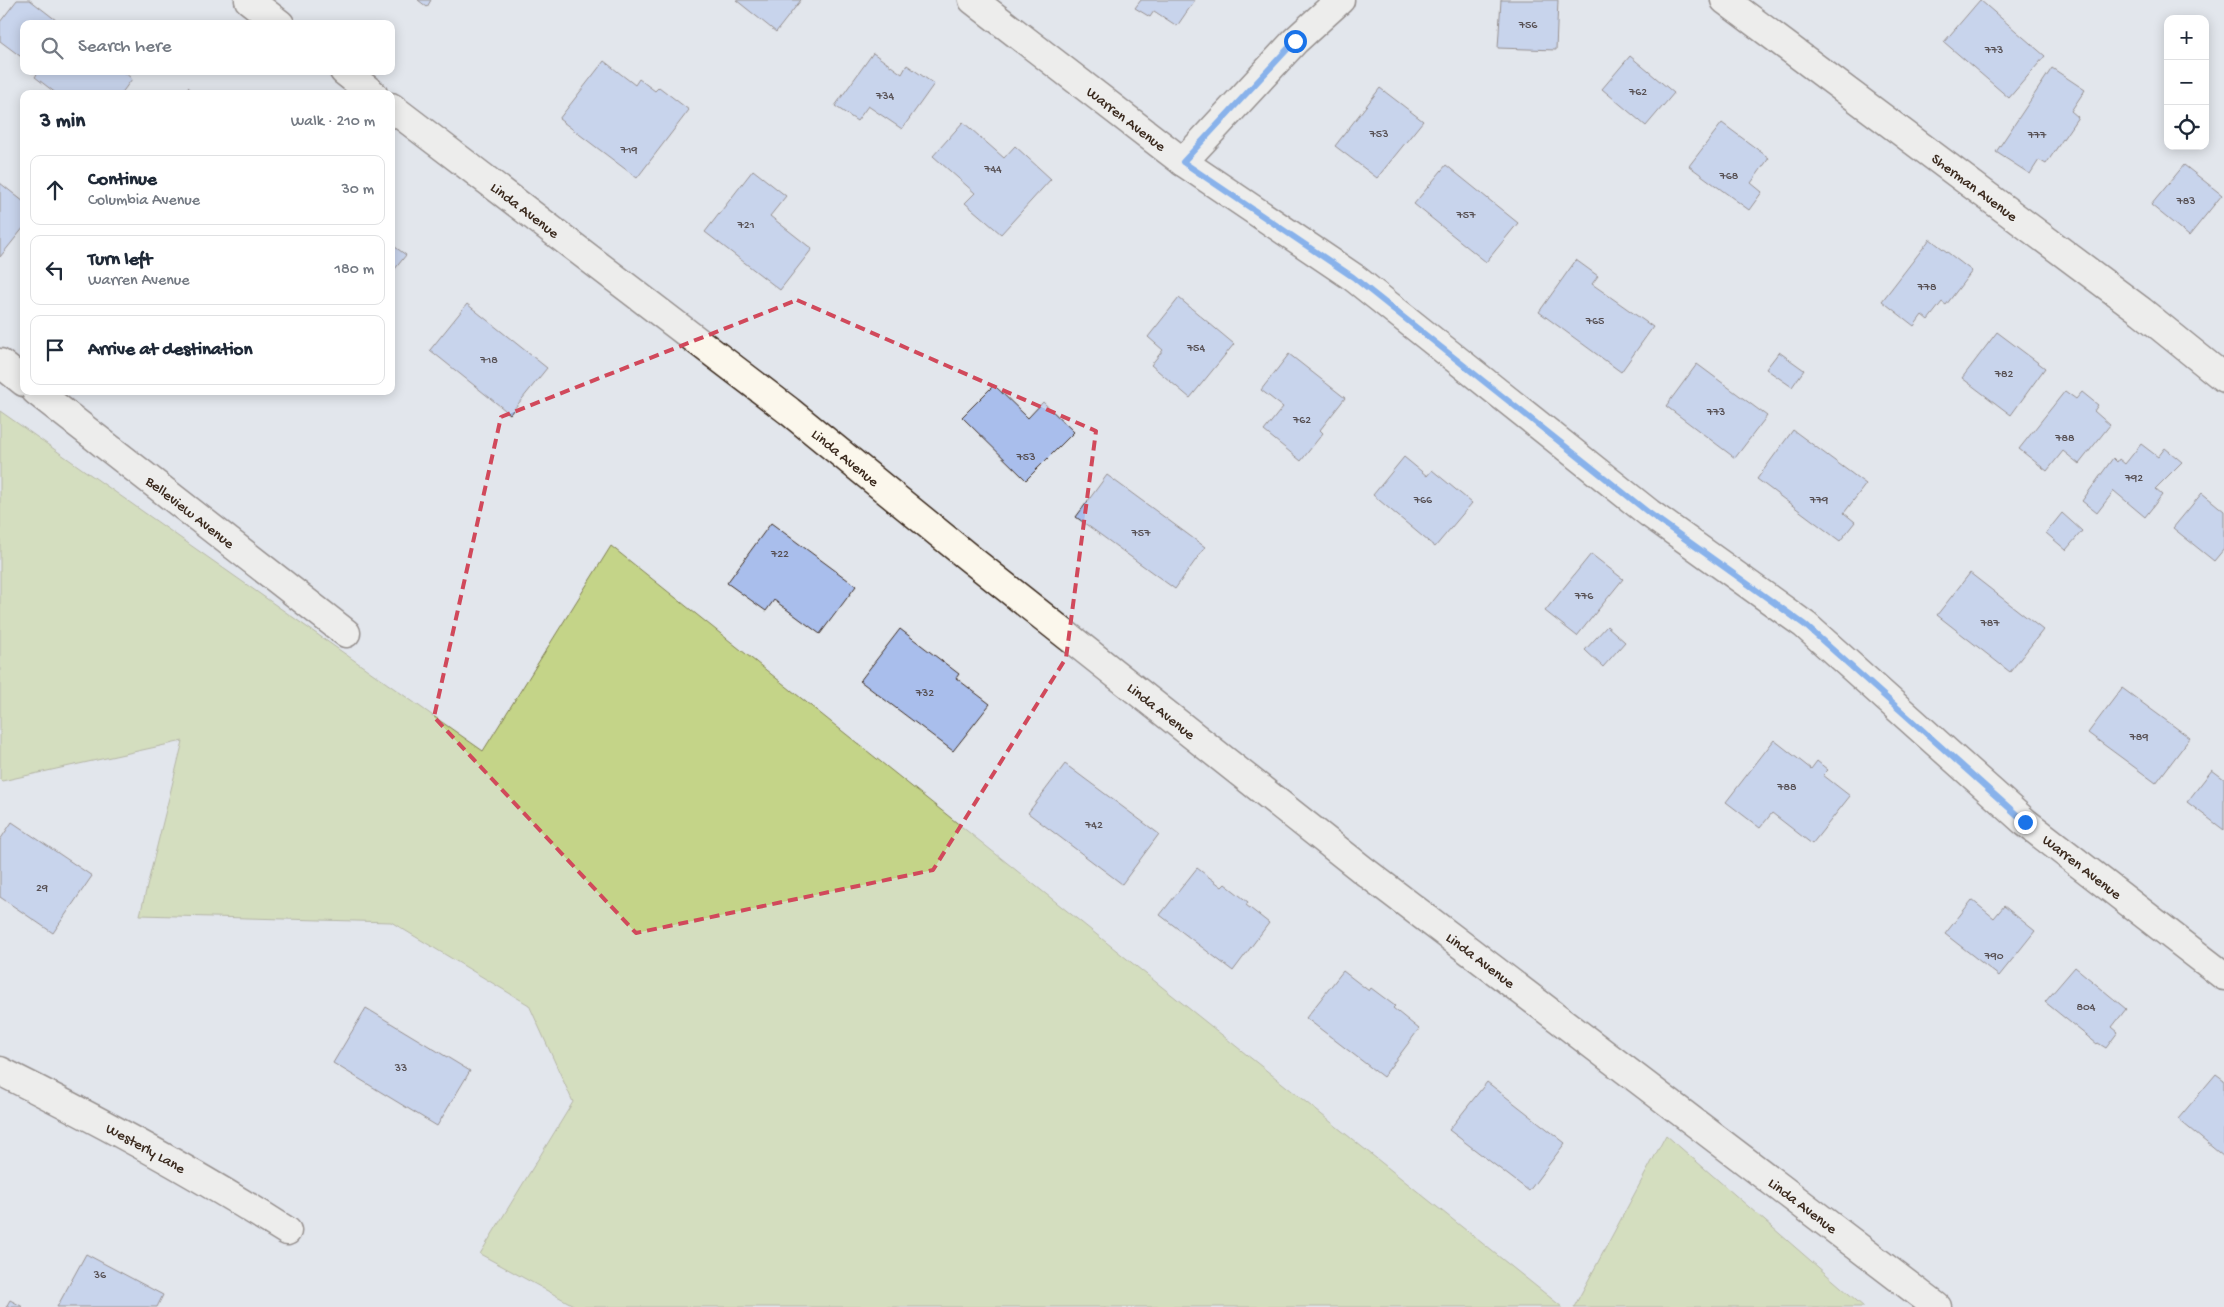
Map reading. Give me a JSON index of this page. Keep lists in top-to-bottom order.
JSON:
{
  "streets": {
    "street": [
      "Warren Avenue",
      "Sherman Avenue",
      "Linda Avenue",
      "Belleview Avenue",
      "Westerly Lane"
    ]
  },
  "house_numbers": [
    "756",
    "773",
    "762",
    "734",
    "753",
    "777",
    "719",
    "744",
    "768",
    "783",
    "757",
    "721",
    "778",
    "765",
    "754",
    "718",
    "782",
    "773",
    "762",
    "788",
    "753",
    "792",
    "766",
    "779",
    "757",
    "722",
    "776",
    "787",
    "732",
    "789",
    "788",
    "742",
    "29",
    "790",
    "804",
    "33",
    "36"
  ],
  "page": {
    "map_buttons": ["+", "−"],
    "search": "Search here",
    "heading": ["3 min", "Walk · 210 m"],
    "list": [
      ["Continue", "Columbia Avenue", "30 m"],
      ["Turn left", "Warren Avenue", "180 m"],
      "Arrive at destination"
    ]
  }
}
